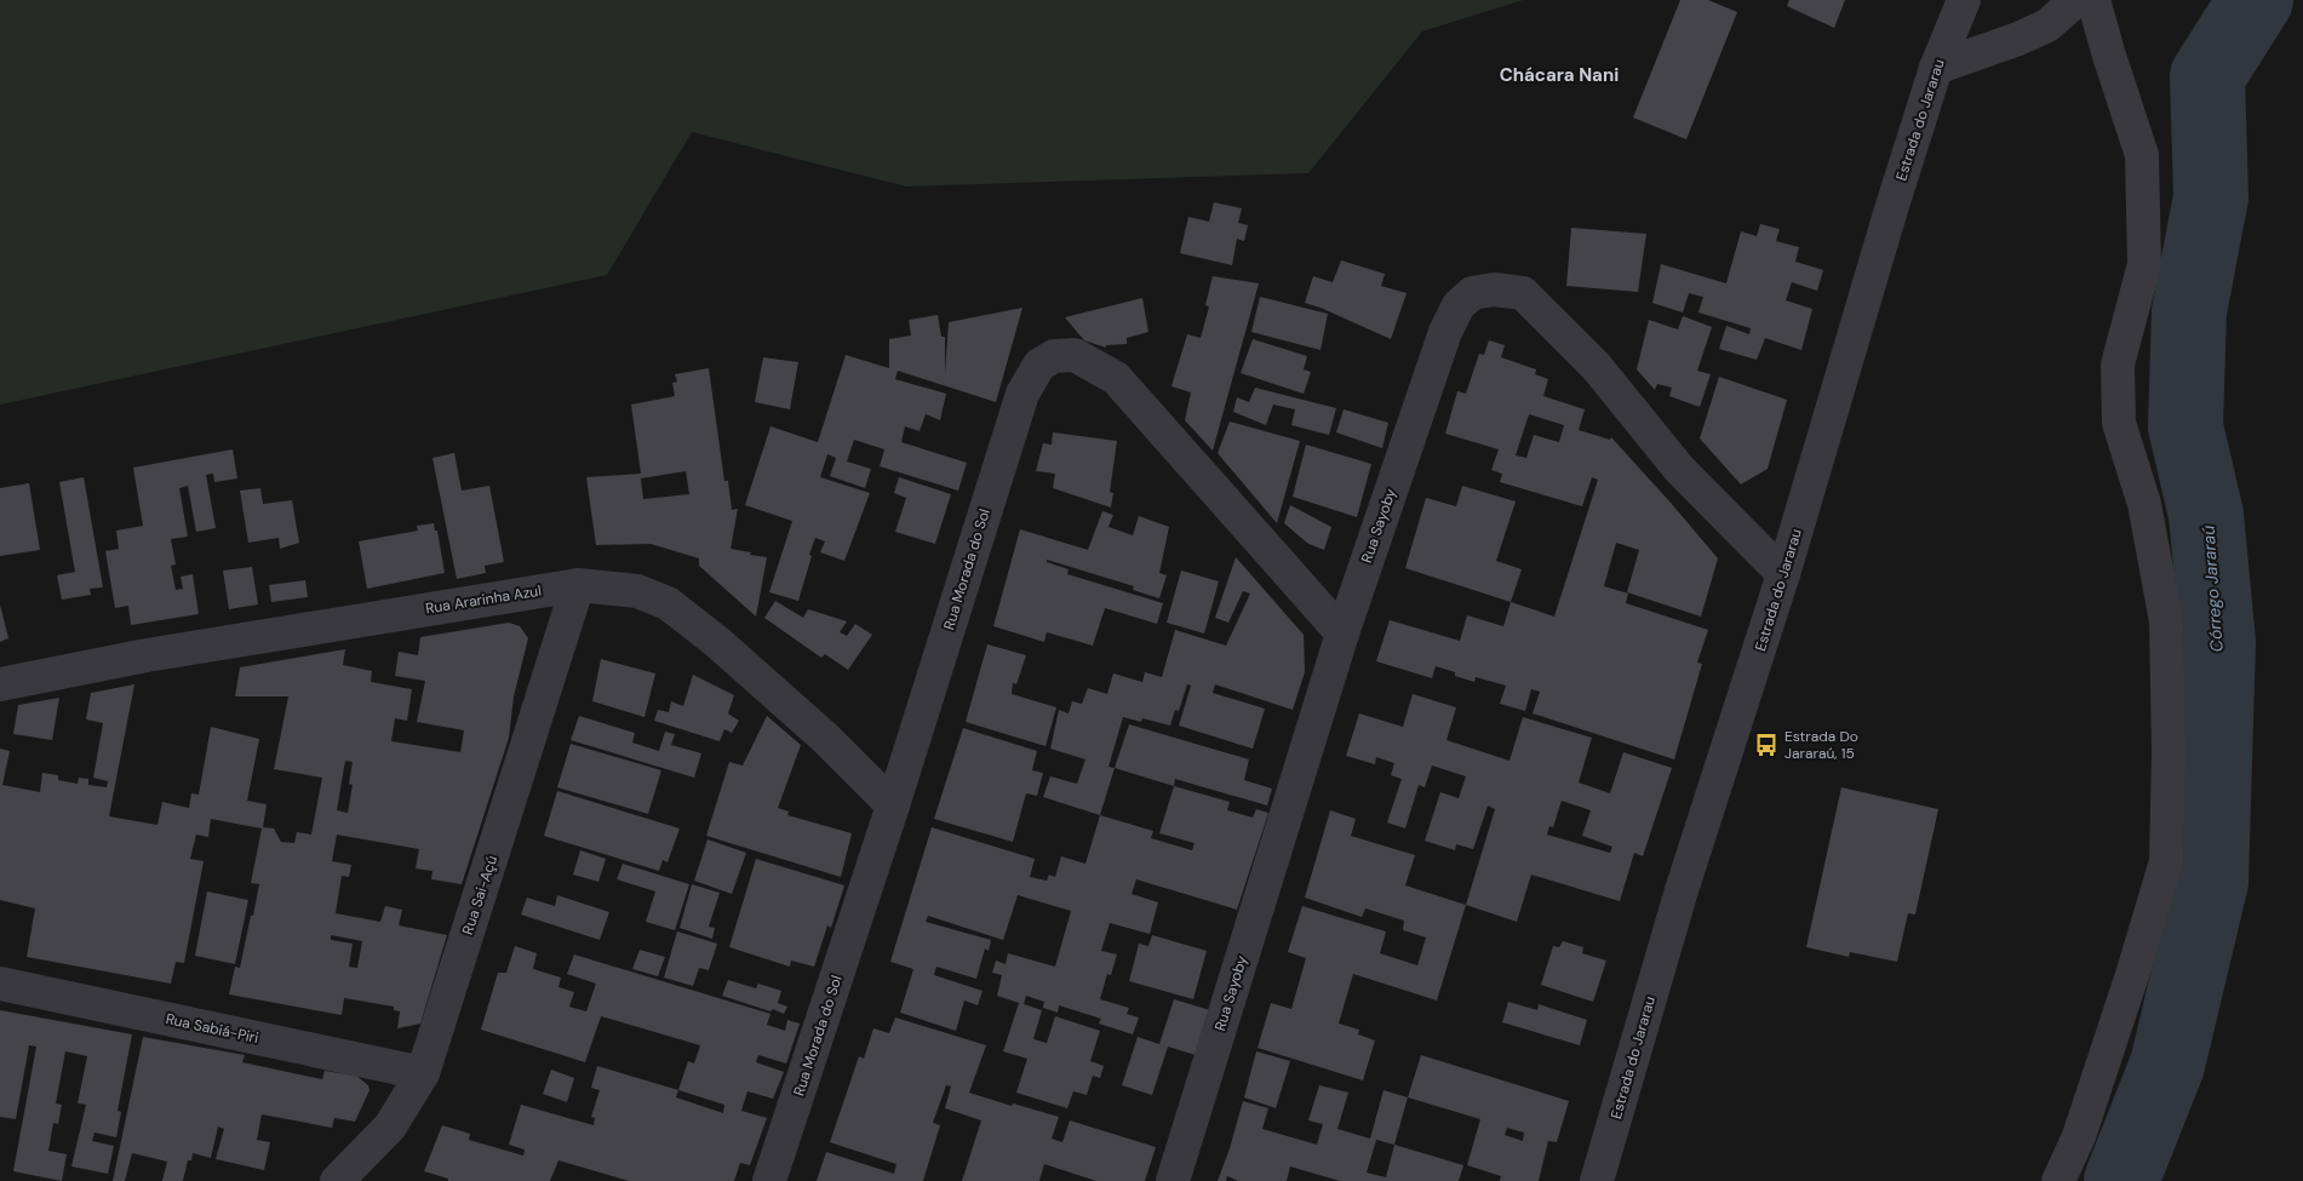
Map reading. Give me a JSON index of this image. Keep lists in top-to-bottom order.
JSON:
{
  "streets": {
    "street": [
      "Estrada do Jararau",
      "Rua Sayoby",
      "Rua Morada do Sol",
      "Rua Ararinha Azul",
      "Rua Sai-Açú",
      "Rua Sabiá-Piri"
    ]
  },
  "crossings": [
    ["Estrada do Jararau", "Rua Sayoby"],
    ["Rua Sayoby", "Rua Morada do Sol"],
    ["Rua Morada do Sol", "Rua Ararinha Azul"],
    ["Rua Ararinha Azul", "Rua Sai-Açú"],
    ["Rua Sai-Açú", "Rua Sabiá-Piri"]
  ],
  "districts": ["Chácara Nani"],
  "water": ["Córrego Jararaú"],
  "places": {
    "bus stop": ["Estrada Do Jararaú, 15"]
  }
}
